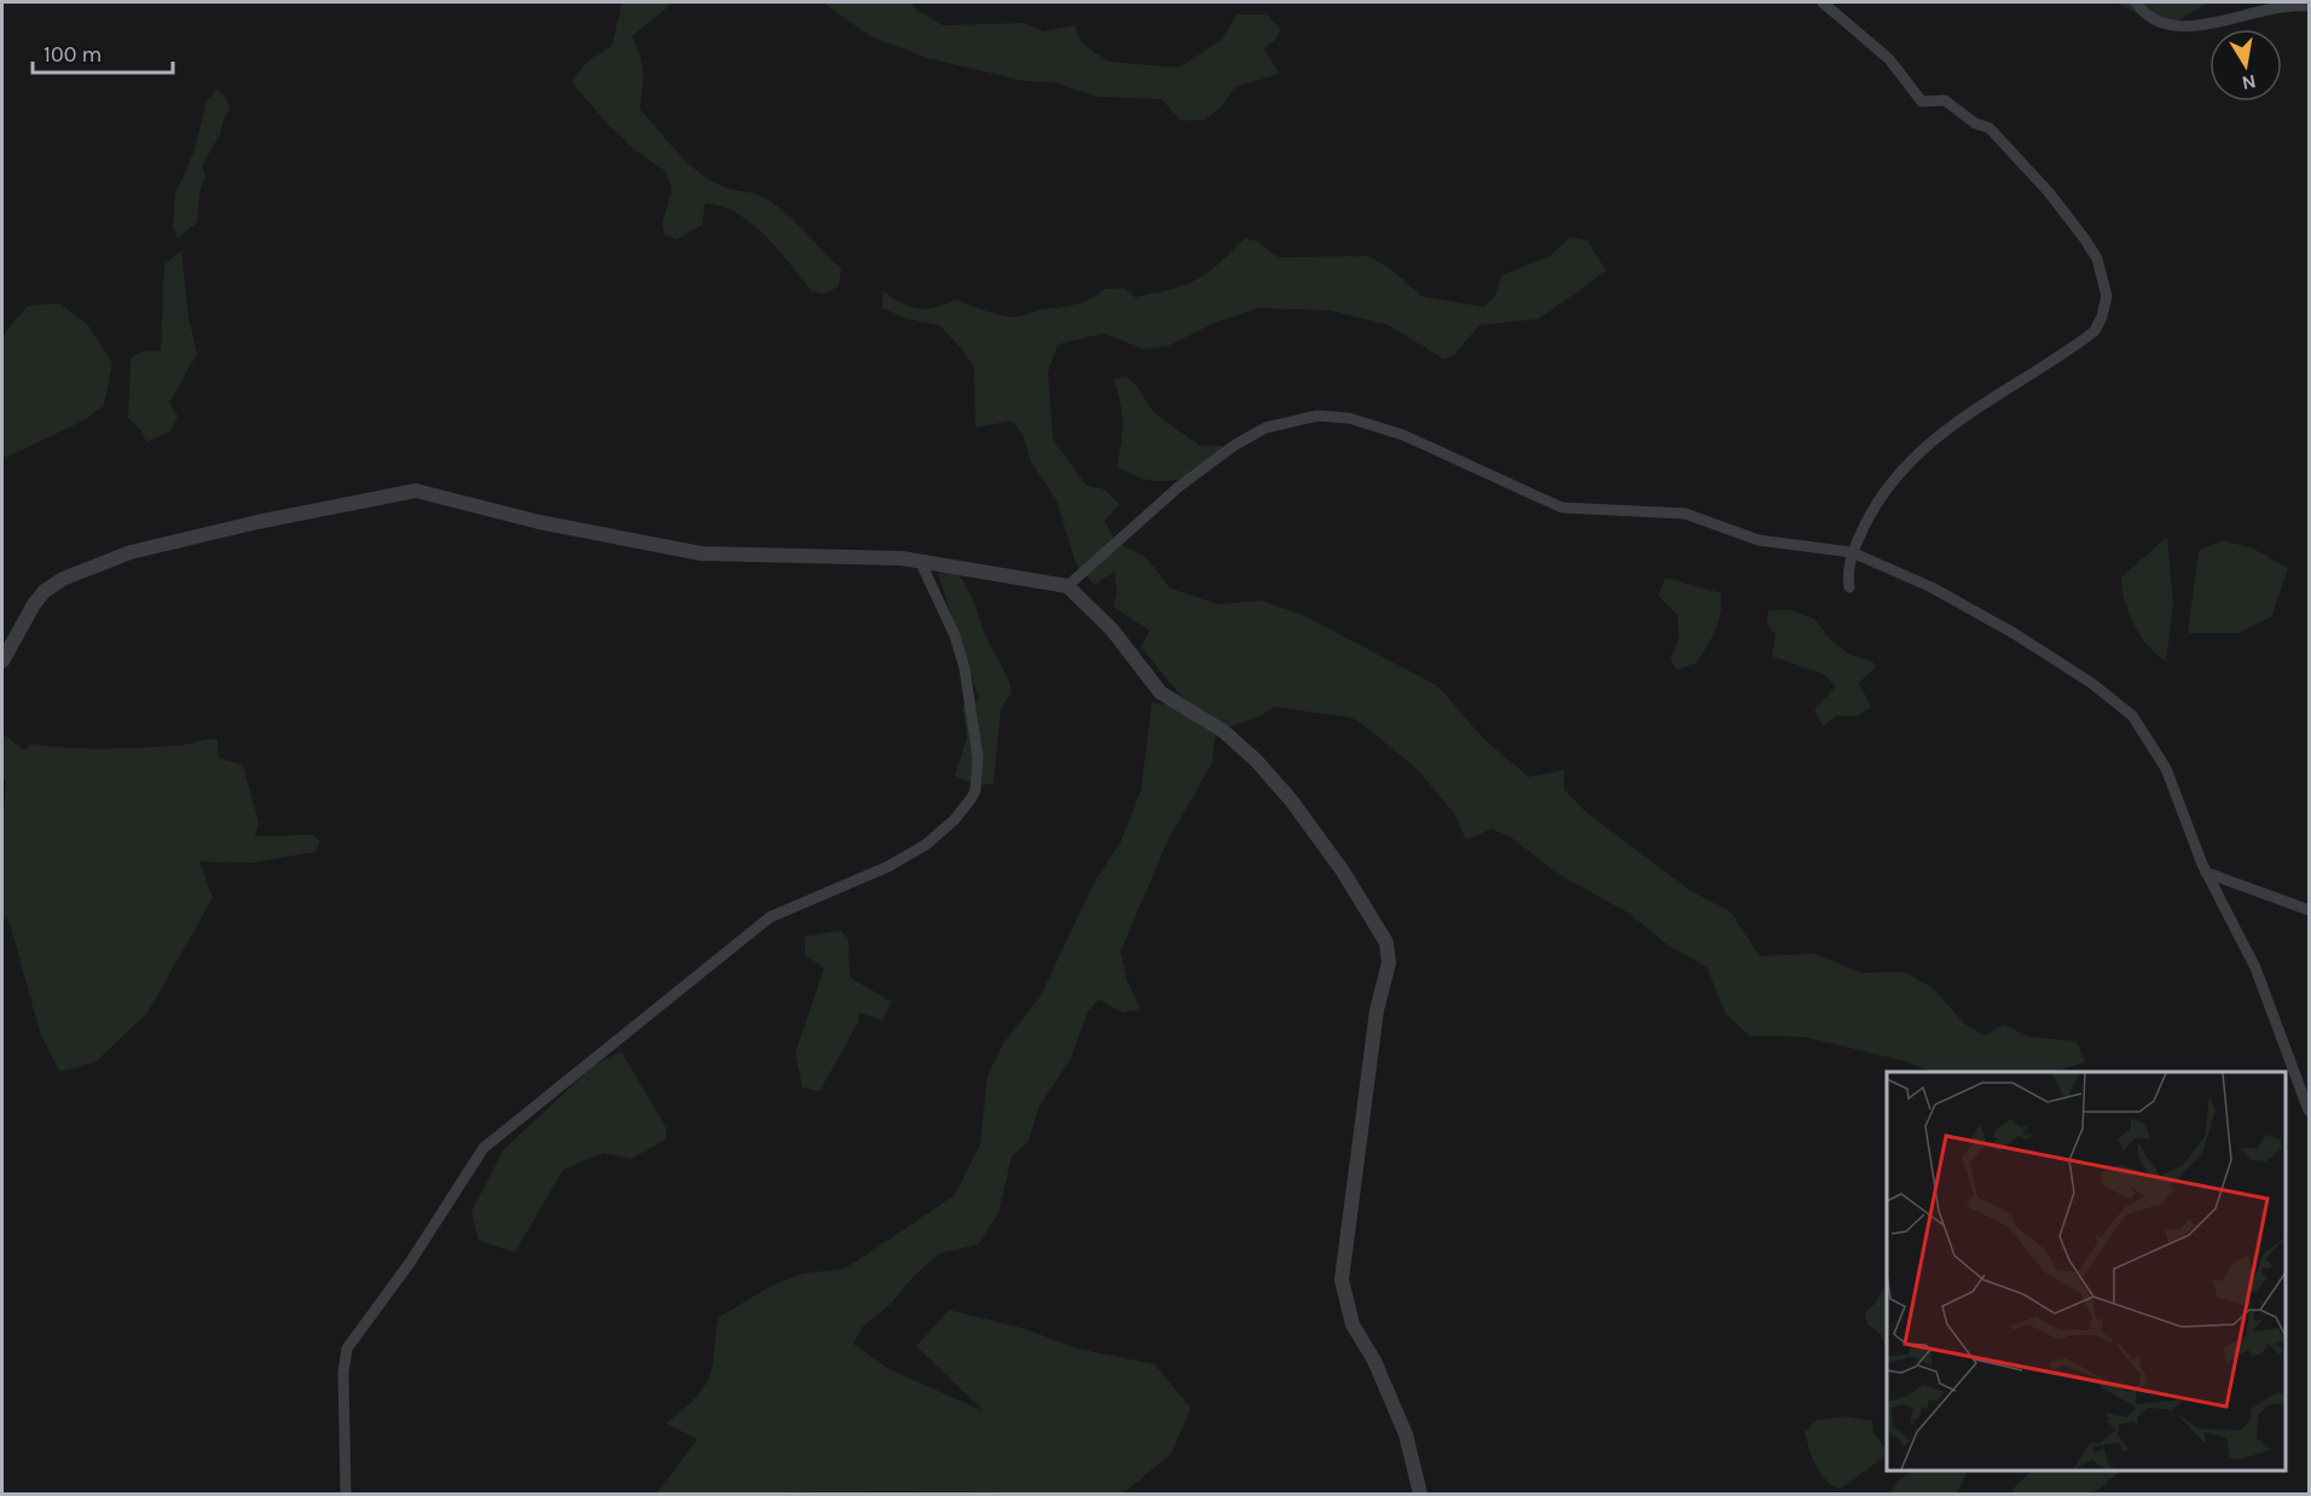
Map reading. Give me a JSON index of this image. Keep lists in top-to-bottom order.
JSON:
{
  "scale_bar": "100 m",
  "north": "bottom"
}
